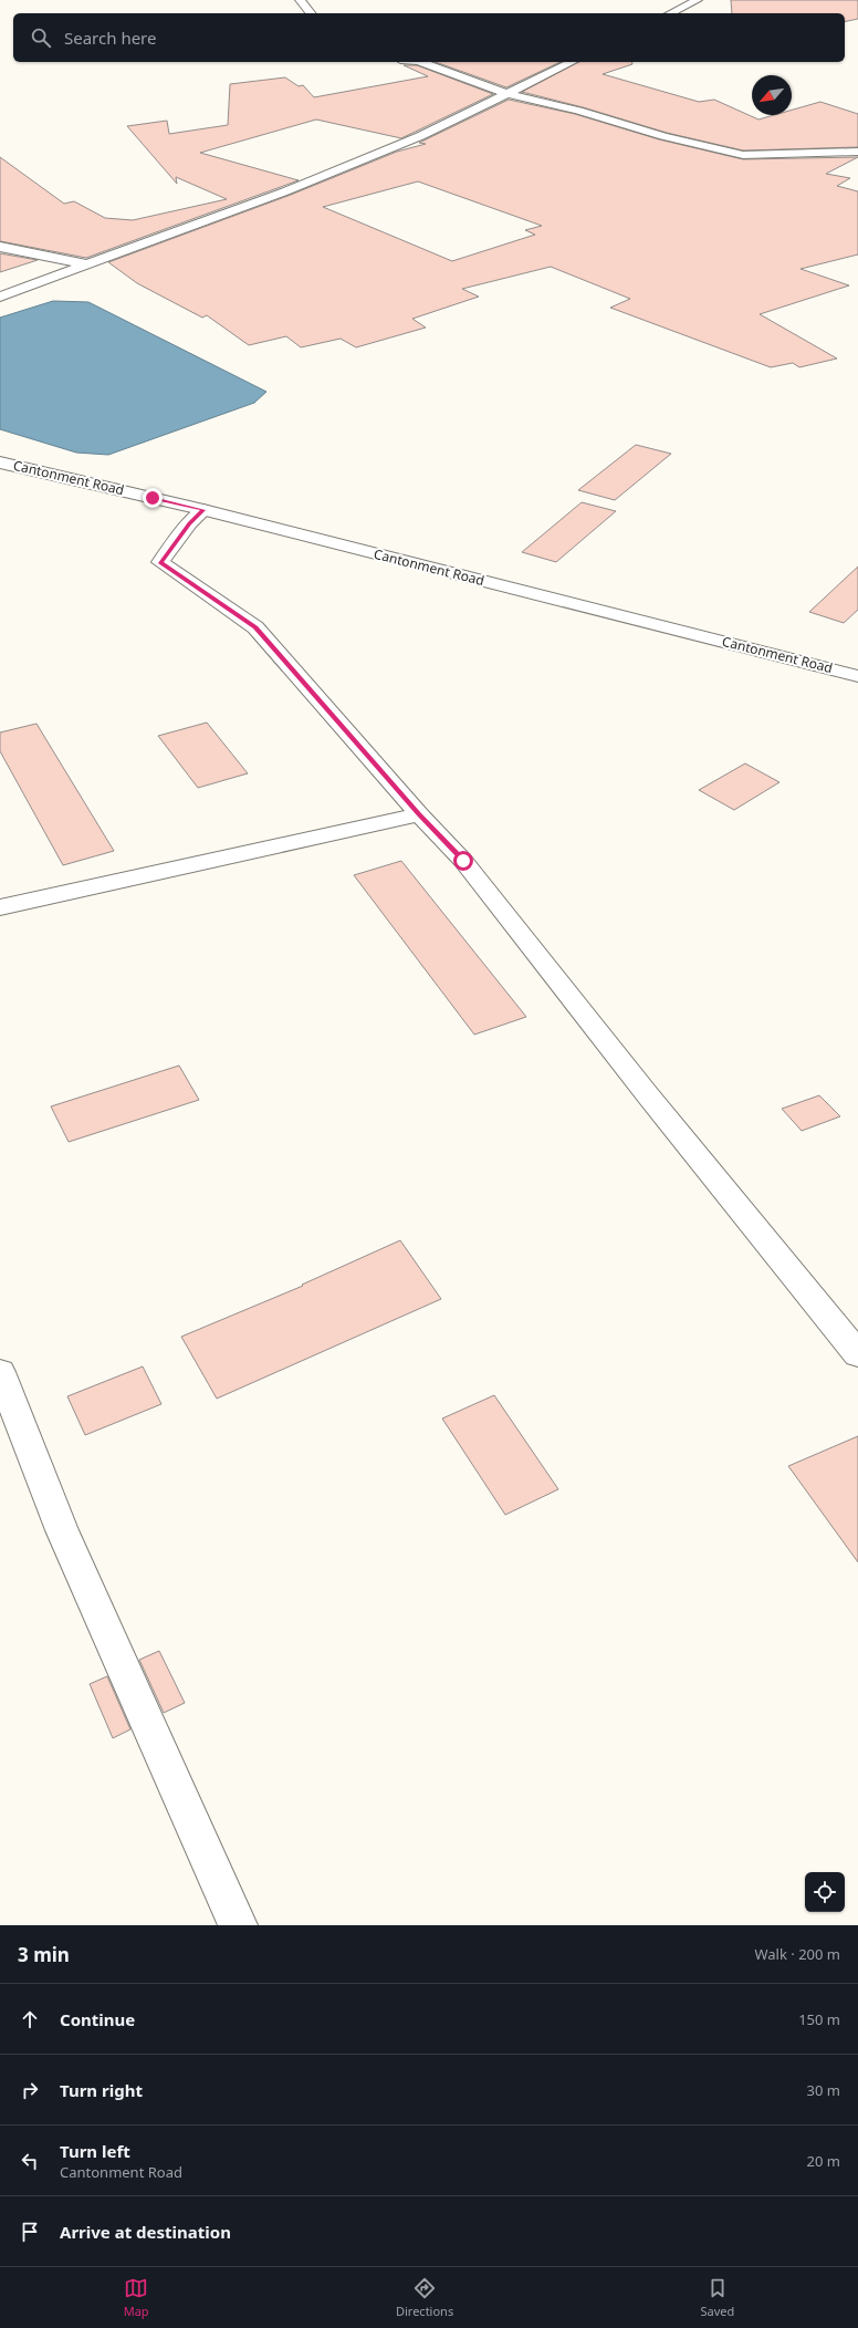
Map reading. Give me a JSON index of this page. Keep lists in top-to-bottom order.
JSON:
{
  "streets": {
    "street": ["Cantonment Road"]
  },
  "north": "bottom left",
  "page": {
    "search": "Search here",
    "heading": ["3 min", "Walk · 200 m"],
    "list": [
      ["Continue", "150 m"],
      ["Turn right", "30 m"],
      ["Turn left", "Cantonment Road", "20 m"],
      "Arrive at destination"
    ],
    "nav": ["Map", "Directions", "Saved"]
  }
}
